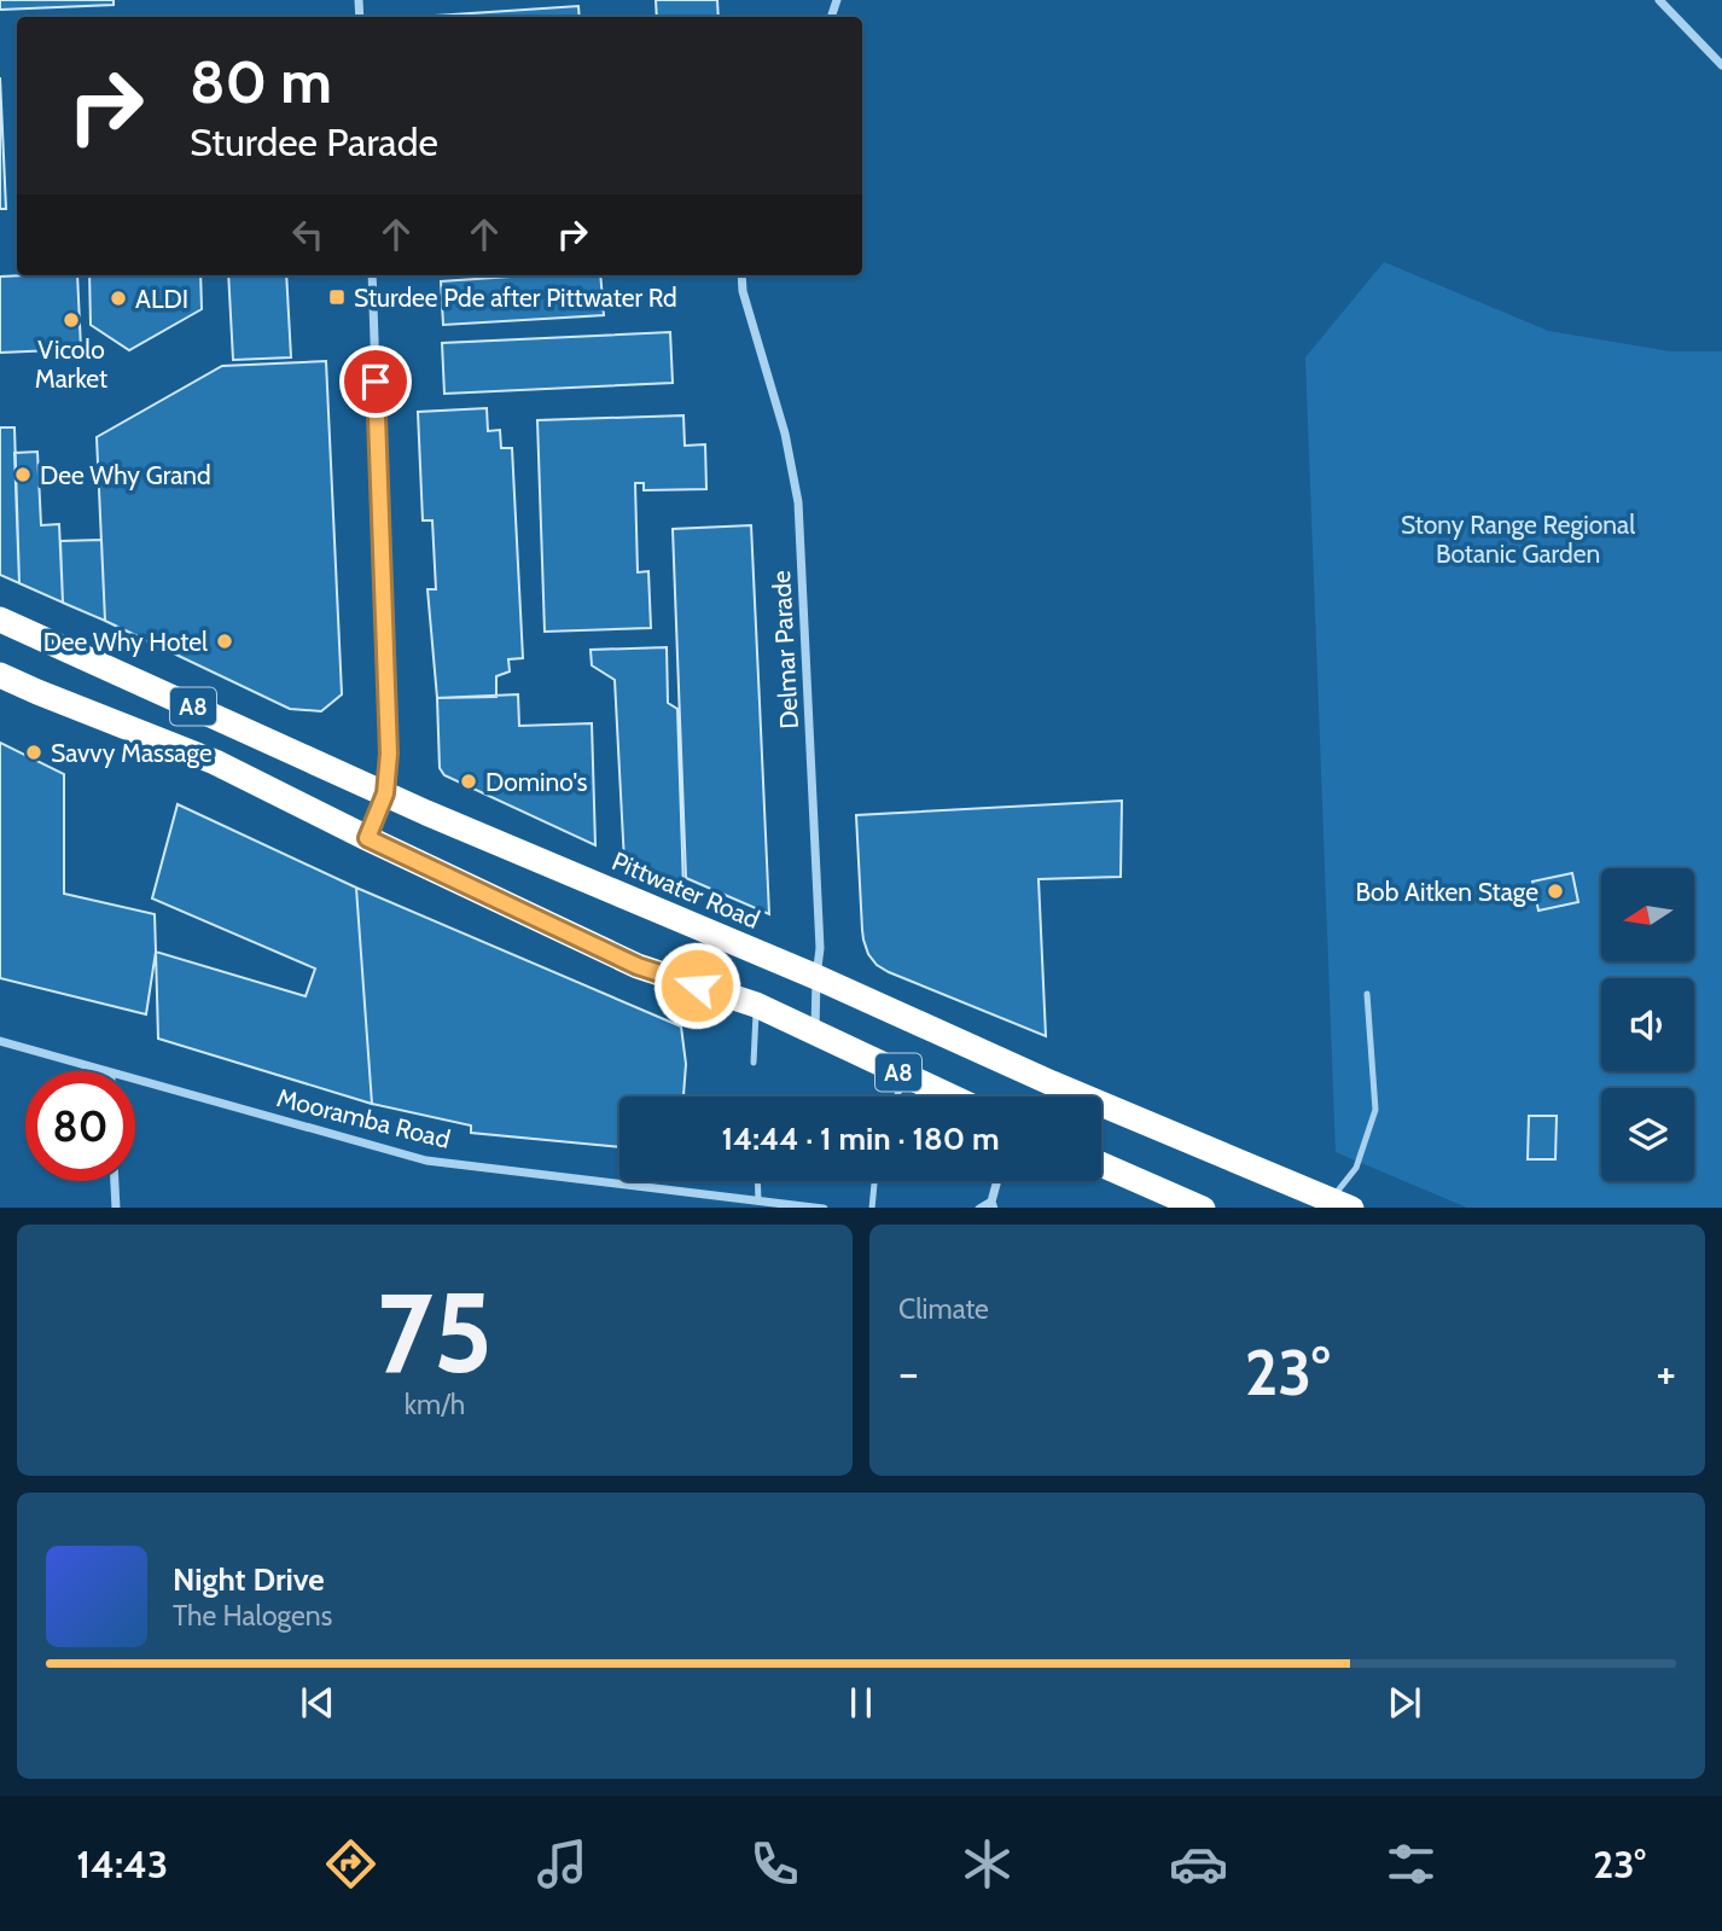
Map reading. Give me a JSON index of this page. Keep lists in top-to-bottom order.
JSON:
{
  "streets": {
    "highway": ["A8", "Pittwater Road"],
    "street": ["Delmar Parade", "Mooramba Road"]
  },
  "crossings": [
    ["Delmar Parade", "A8"],
    ["Delmar Parade", "Pittwater Road"]
  ],
  "parks": ["Stony Range Regional Botanic Garden"],
  "places": {
    "transit": ["Sturdee Pde after Pittwater Rd"],
    "other": [
      "ALDI",
      "Vicolo Market",
      "Dee Why Grand",
      "Dee Why Hotel",
      "Savvy Massage",
      "Domino's",
      "Bob Aitken Stage"
    ]
  },
  "north": "left",
  "page": {
    "turn": ["80 m", "Sturdee Parade"],
    "limit": "80",
    "trip": "14:44 · 1 min · 180 m",
    "tile": [
      ["75", "km/h"],
      "Climate"
    ],
    "heat": ["−", "23°", "+"],
    "song": ["Night Drive", "The Halogens"],
    "tabs": ["14:43", "23°"]
  }
}
